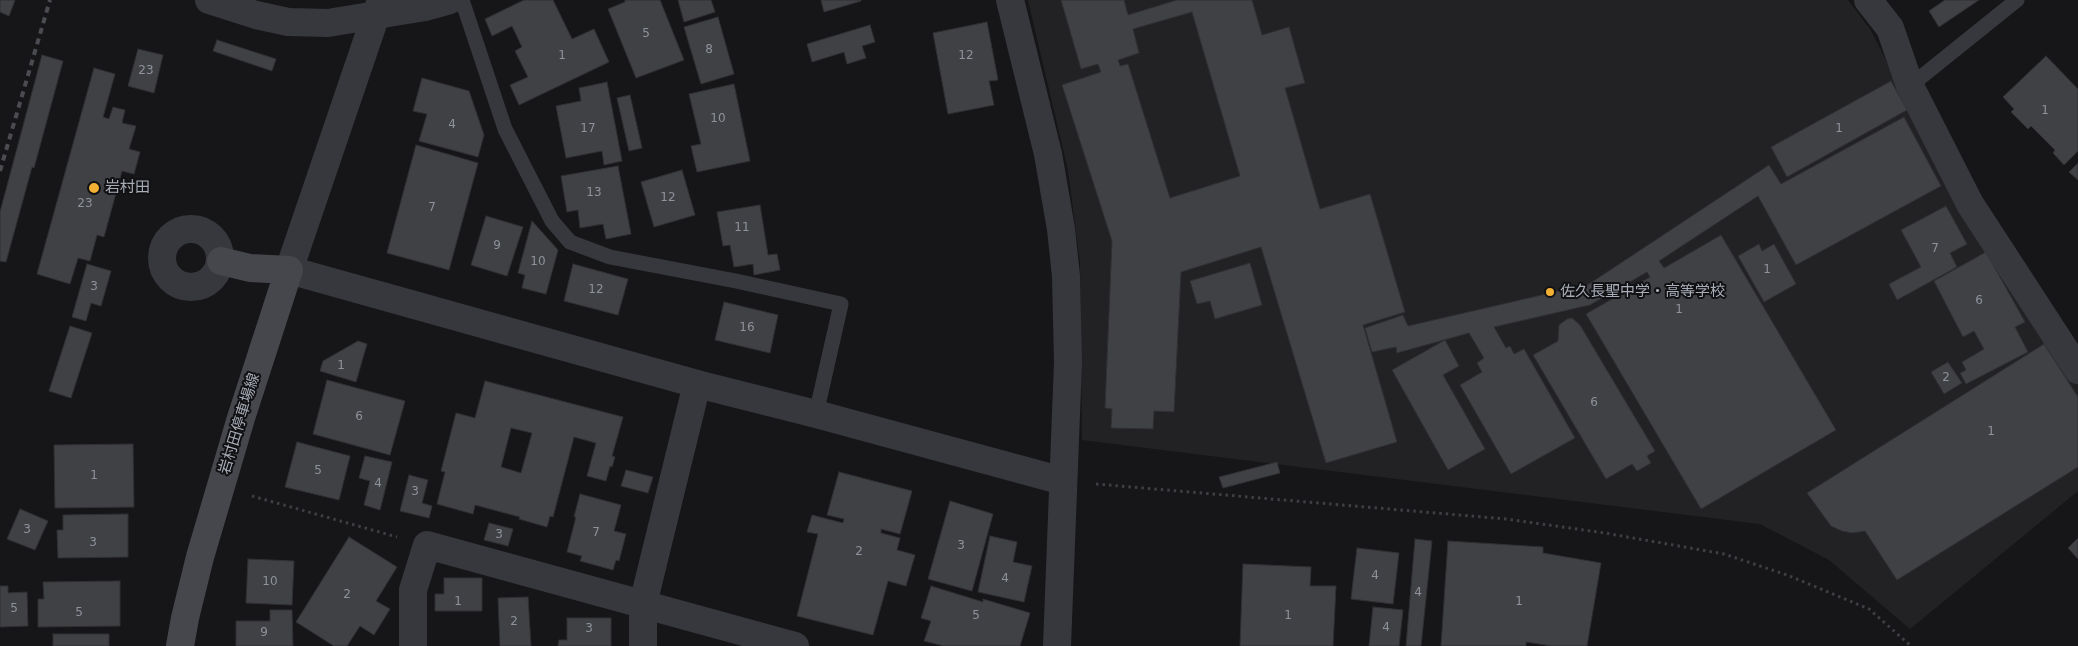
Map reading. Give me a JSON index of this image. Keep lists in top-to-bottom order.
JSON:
{
  "streets": {
    "main road": ["岩村田停車場線"]
  },
  "places": ["岩村田", "佐久長聖中学・高等学校"],
  "house_numbers": [
    "5",
    "8",
    "1",
    "12",
    "23",
    "1",
    "10",
    "4",
    "17",
    "1",
    "13",
    "12",
    "23",
    "7",
    "11",
    "9",
    "7",
    "10",
    "1",
    "3",
    "12",
    "6",
    "1",
    "16",
    "1",
    "2",
    "6",
    "6",
    "1",
    "5",
    "1",
    "4",
    "3",
    "3",
    "7",
    "3",
    "3",
    "3",
    "2",
    "4",
    "4",
    "10",
    "4",
    "2",
    "1",
    "1",
    "5",
    "5",
    "5",
    "1",
    "2",
    "4",
    "3",
    "9"
  ]
}
